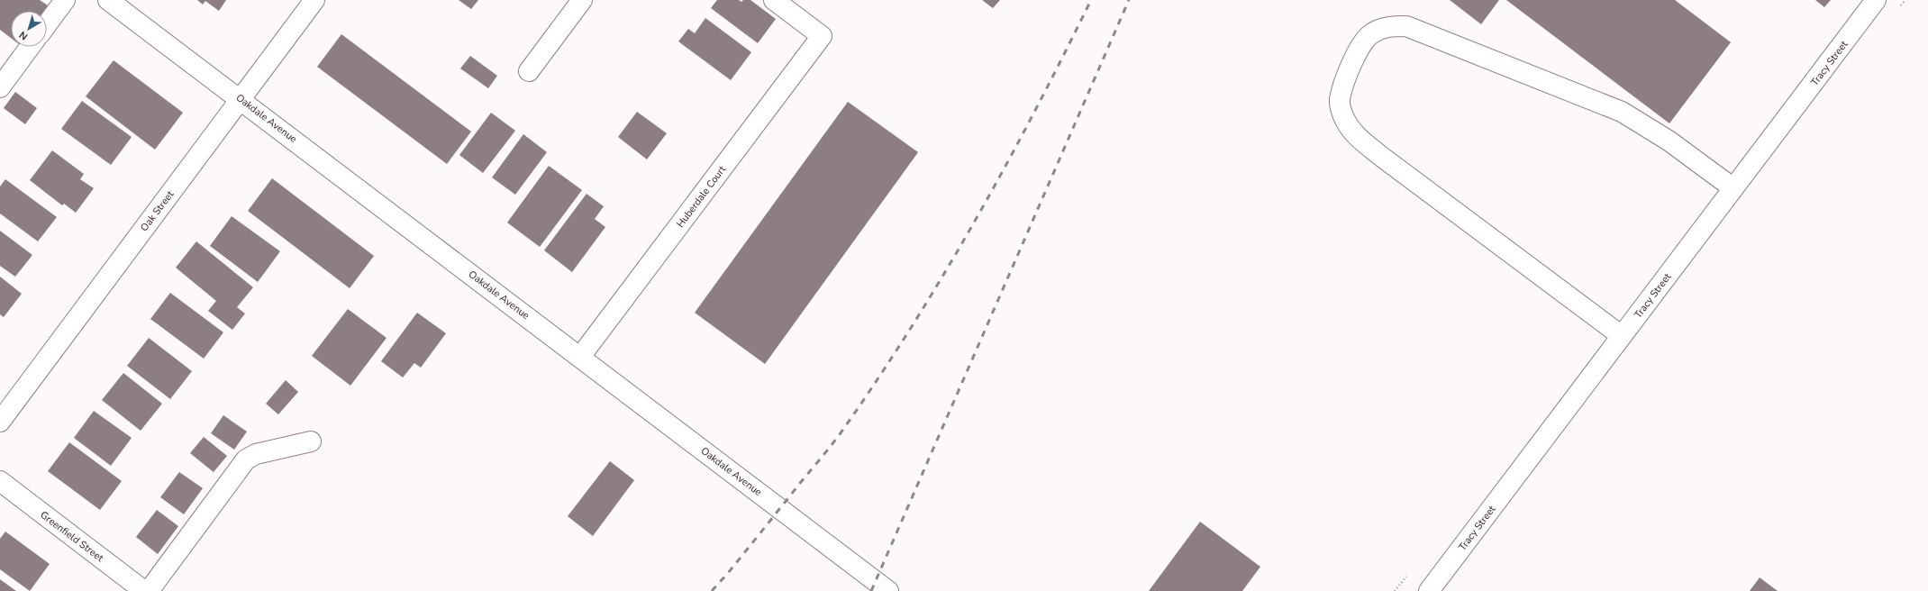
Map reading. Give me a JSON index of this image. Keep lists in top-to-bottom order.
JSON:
{
  "streets": {
    "street": [
      "Tracy Street",
      "Oakdale Avenue",
      "Huberdale Court",
      "Oak Street",
      "Greenfield Street"
    ]
  },
  "crossings": [
    ["Oakdale Avenue", "Huberdale Court"],
    ["Oakdale Avenue", "Oak Street"]
  ],
  "north": "bottom left"
}
